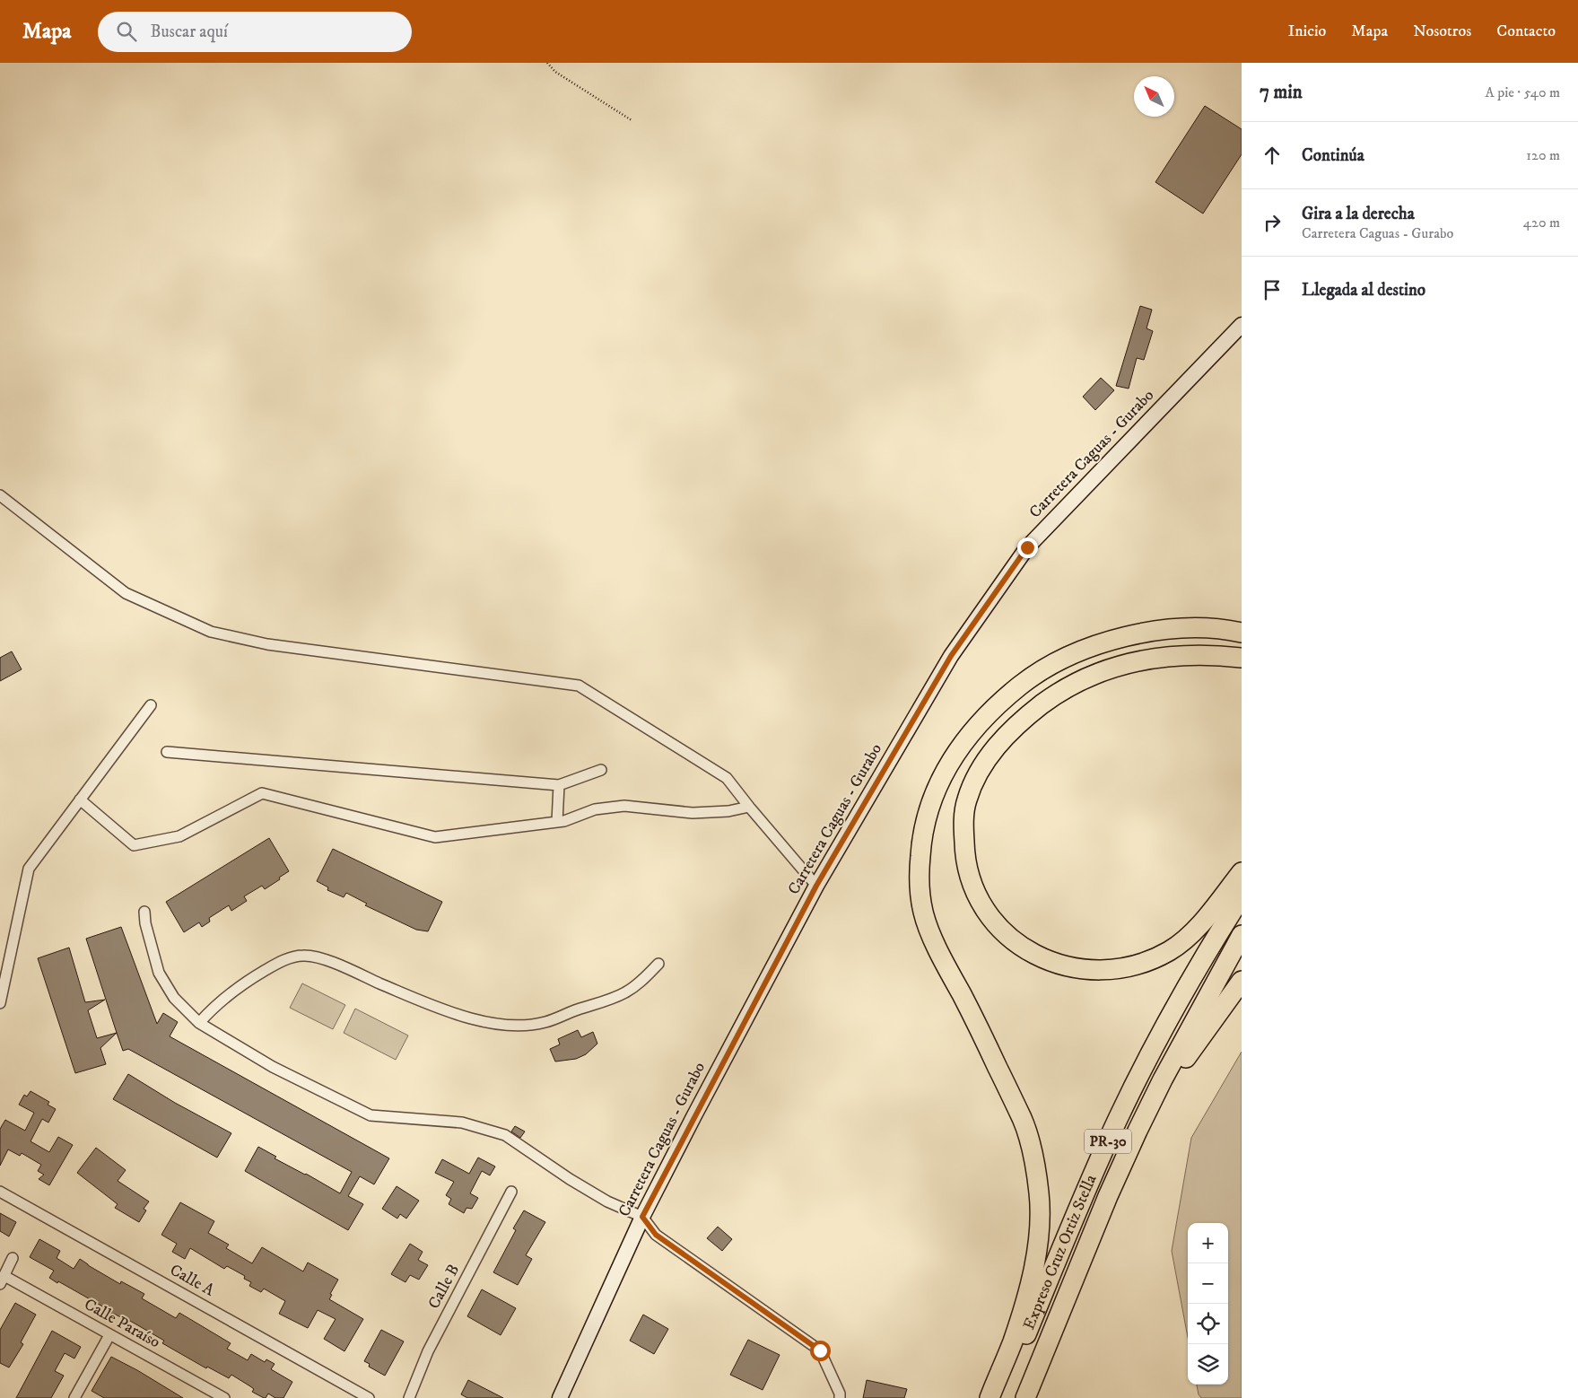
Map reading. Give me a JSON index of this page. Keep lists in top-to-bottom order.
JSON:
{
  "streets": {
    "highway": ["PR-30", "Expreso Cruz Ortiz Stella"],
    "main road": ["Carretera Caguas - Gurabo"],
    "street": ["Calle A", "Calle B", "Calle Paraíso"]
  },
  "north": "top left",
  "page": {
    "header": "Mapa",
    "search": "Buscar aquí",
    "nav": [
      "Inicio",
      "Mapa",
      "Nosotros",
      "Contacto"
    ],
    "heading": ["7 min", "A pie · 540 m"],
    "list": [
      ["Continúa", "120 m"],
      ["Gira a la derecha", "Carretera Caguas - Gurabo", "420 m"],
      "Llegada al destino"
    ],
    "map_buttons": ["+", "−"]
  }
}
